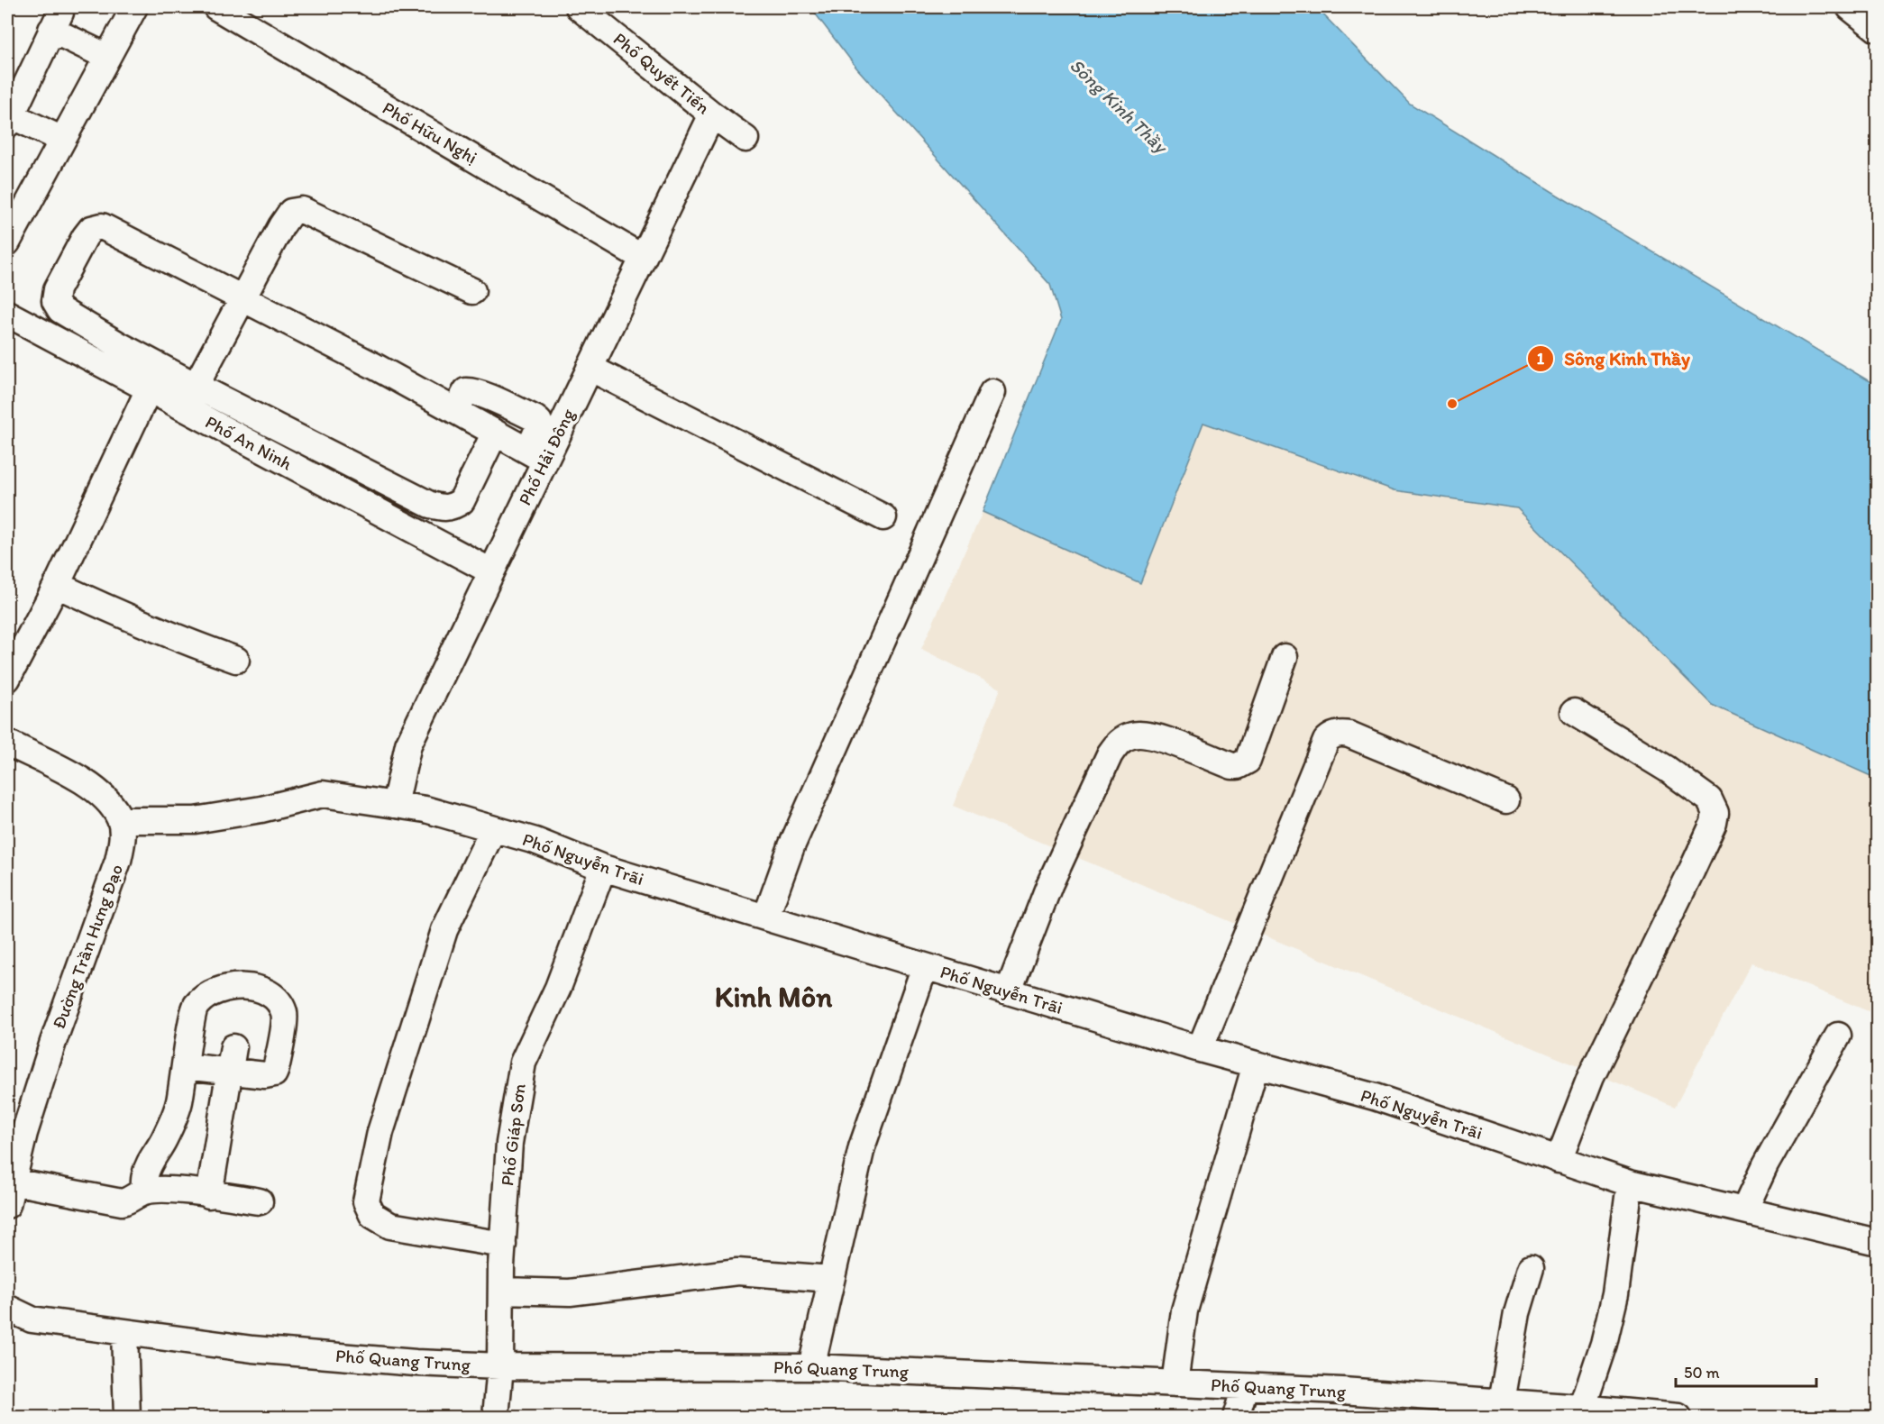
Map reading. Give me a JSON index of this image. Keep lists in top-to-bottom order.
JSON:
{
  "streets": {
    "street": [
      "Phố Quyết Tiến",
      "Phố Hữu Nghị",
      "Phố An Ninh",
      "Phố Hải Đông",
      "Phố Nguyễn Trãi",
      "Đường Trần Hưng Đạo",
      "Phố Giáp Sơn",
      "Phố Quang Trung"
    ]
  },
  "crossings": [
    ["Phố Quyết Tiến", "Phố Hải Đông"],
    ["Phố Hữu Nghị", "Phố Hải Đông"],
    ["Phố An Ninh", "Phố Hải Đông"],
    ["Phố Hải Đông", "Phố Nguyễn Trãi"],
    ["Phố Nguyễn Trãi", "Đường Trần Hưng Đạo"],
    ["Phố Nguyễn Trãi", "Phố Giáp Sơn"],
    ["Phố Giáp Sơn", "Phố Quang Trung"]
  ],
  "districts": ["Kinh Môn"],
  "water": ["Sông Kinh Thầy"],
  "places": ["Sông Kinh Thầy"],
  "scale_bar": "50 m"
}
